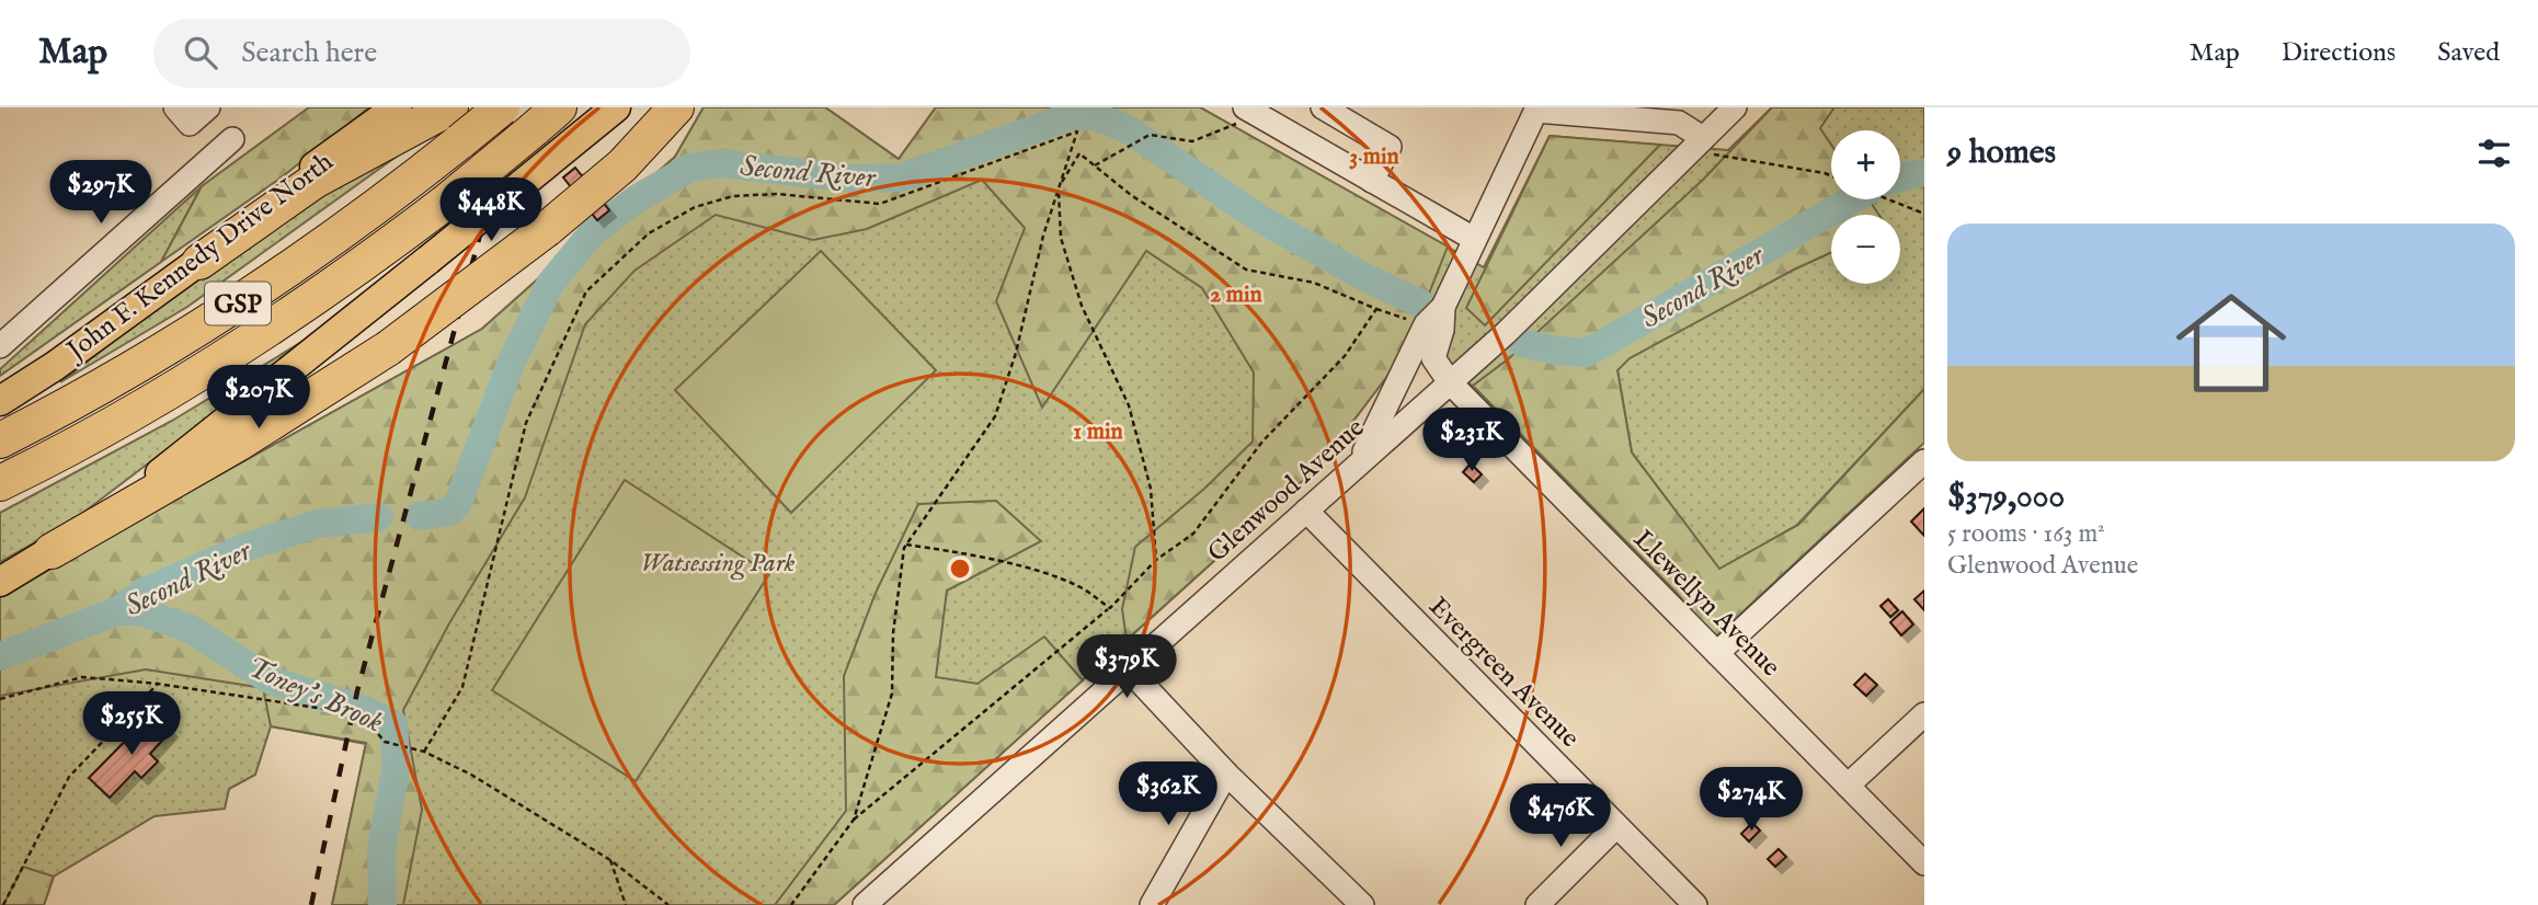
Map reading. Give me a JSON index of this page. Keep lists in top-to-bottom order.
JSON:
{
  "streets": {
    "highway": ["GSP"],
    "main road": ["John F. Kennedy Drive North"],
    "street": ["Glenwood Avenue", "Llewellyn Avenue", "Evergreen Avenue"]
  },
  "crossings": [
    ["Glenwood Avenue", "Llewellyn Avenue"],
    ["Glenwood Avenue", "Evergreen Avenue"]
  ],
  "water": ["Second River", "Toney's Brook"],
  "parks": ["Watsessing Park"],
  "page": {
    "header": "Map",
    "search": "Search here",
    "nav": ["Map", "Directions", "Saved"],
    "heading": "9 homes",
    "map_buttons": ["+", "−"],
    "price": [
      "$297K",
      "$448K",
      "$207K",
      "$231K",
      "$379K",
      "$255K",
      "$362K",
      "$274K",
      "$476K"
    ],
    "list": [
      {
        "name": "$379,000",
        "note": "5 rooms · 163 m² · Glenwood Avenue"
      }
    ]
  },
  "rings": ["3 min", "2 min", "1 min"]
}
